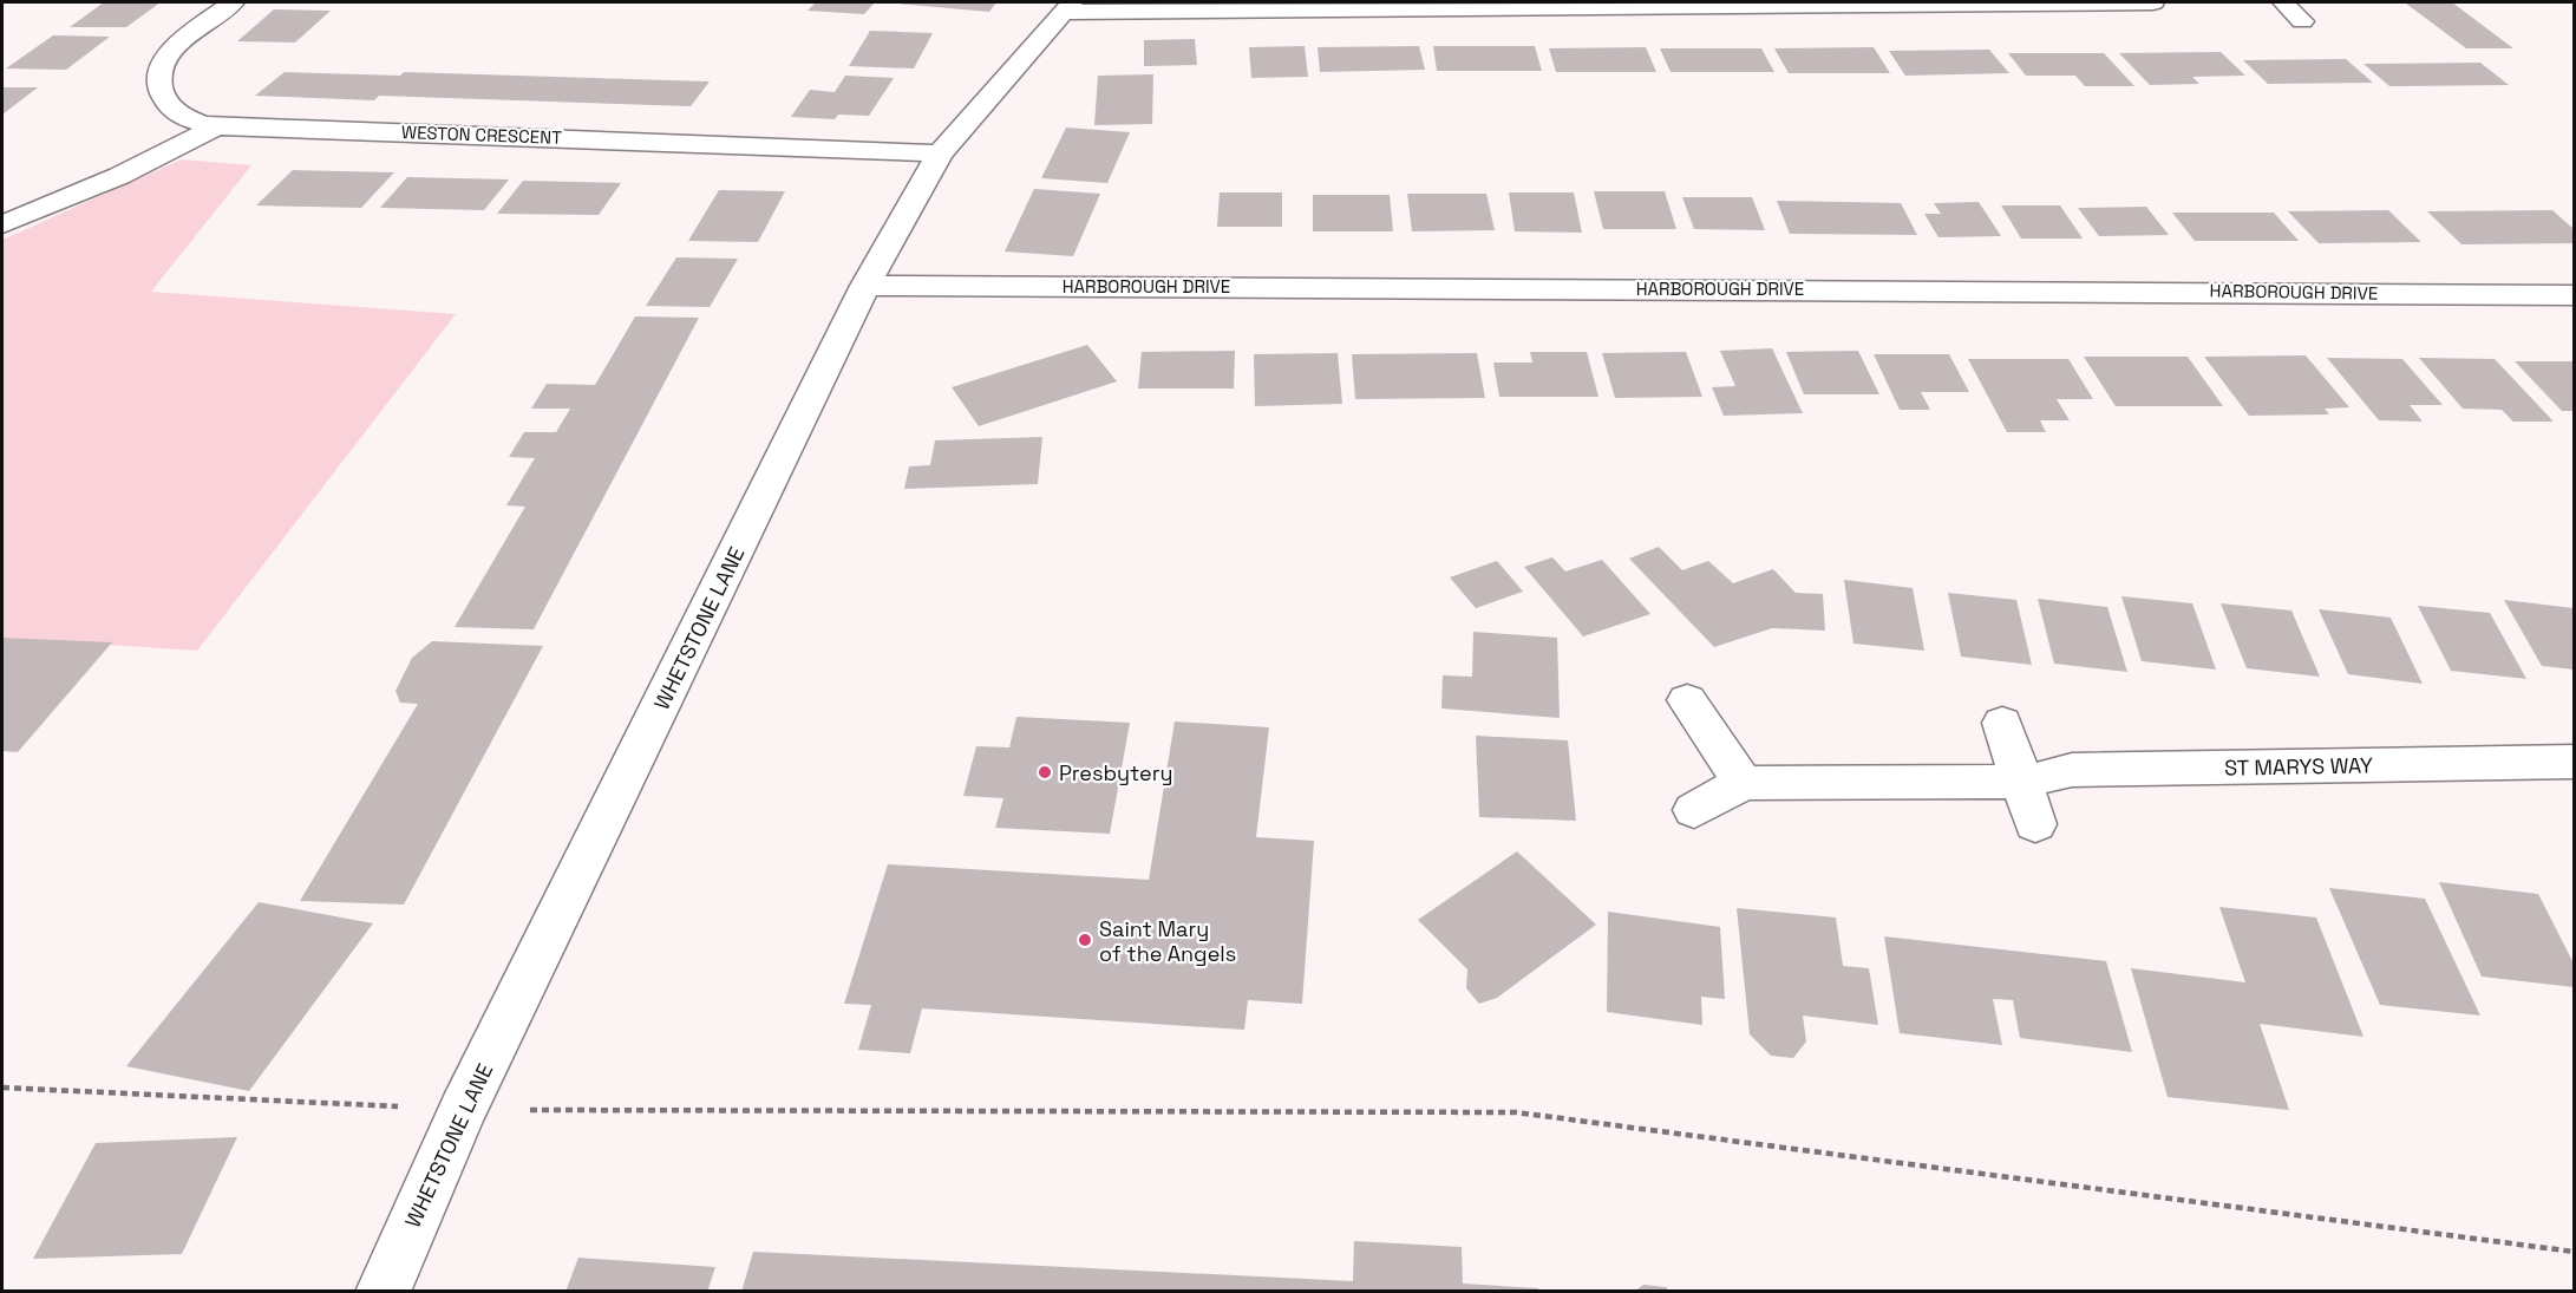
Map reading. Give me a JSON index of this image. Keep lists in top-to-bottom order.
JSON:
{
  "streets": {
    "street": [
      "WESTON CRESCENT",
      "HARBOROUGH DRIVE",
      "WHETSTONE LANE",
      "ST MARYS WAY"
    ]
  },
  "crossings": [
    ["WESTON CRESCENT", "WHETSTONE LANE"],
    ["HARBOROUGH DRIVE", "WHETSTONE LANE"]
  ],
  "places": ["Presbytery", "Saint Mary of the Angels"]
}
